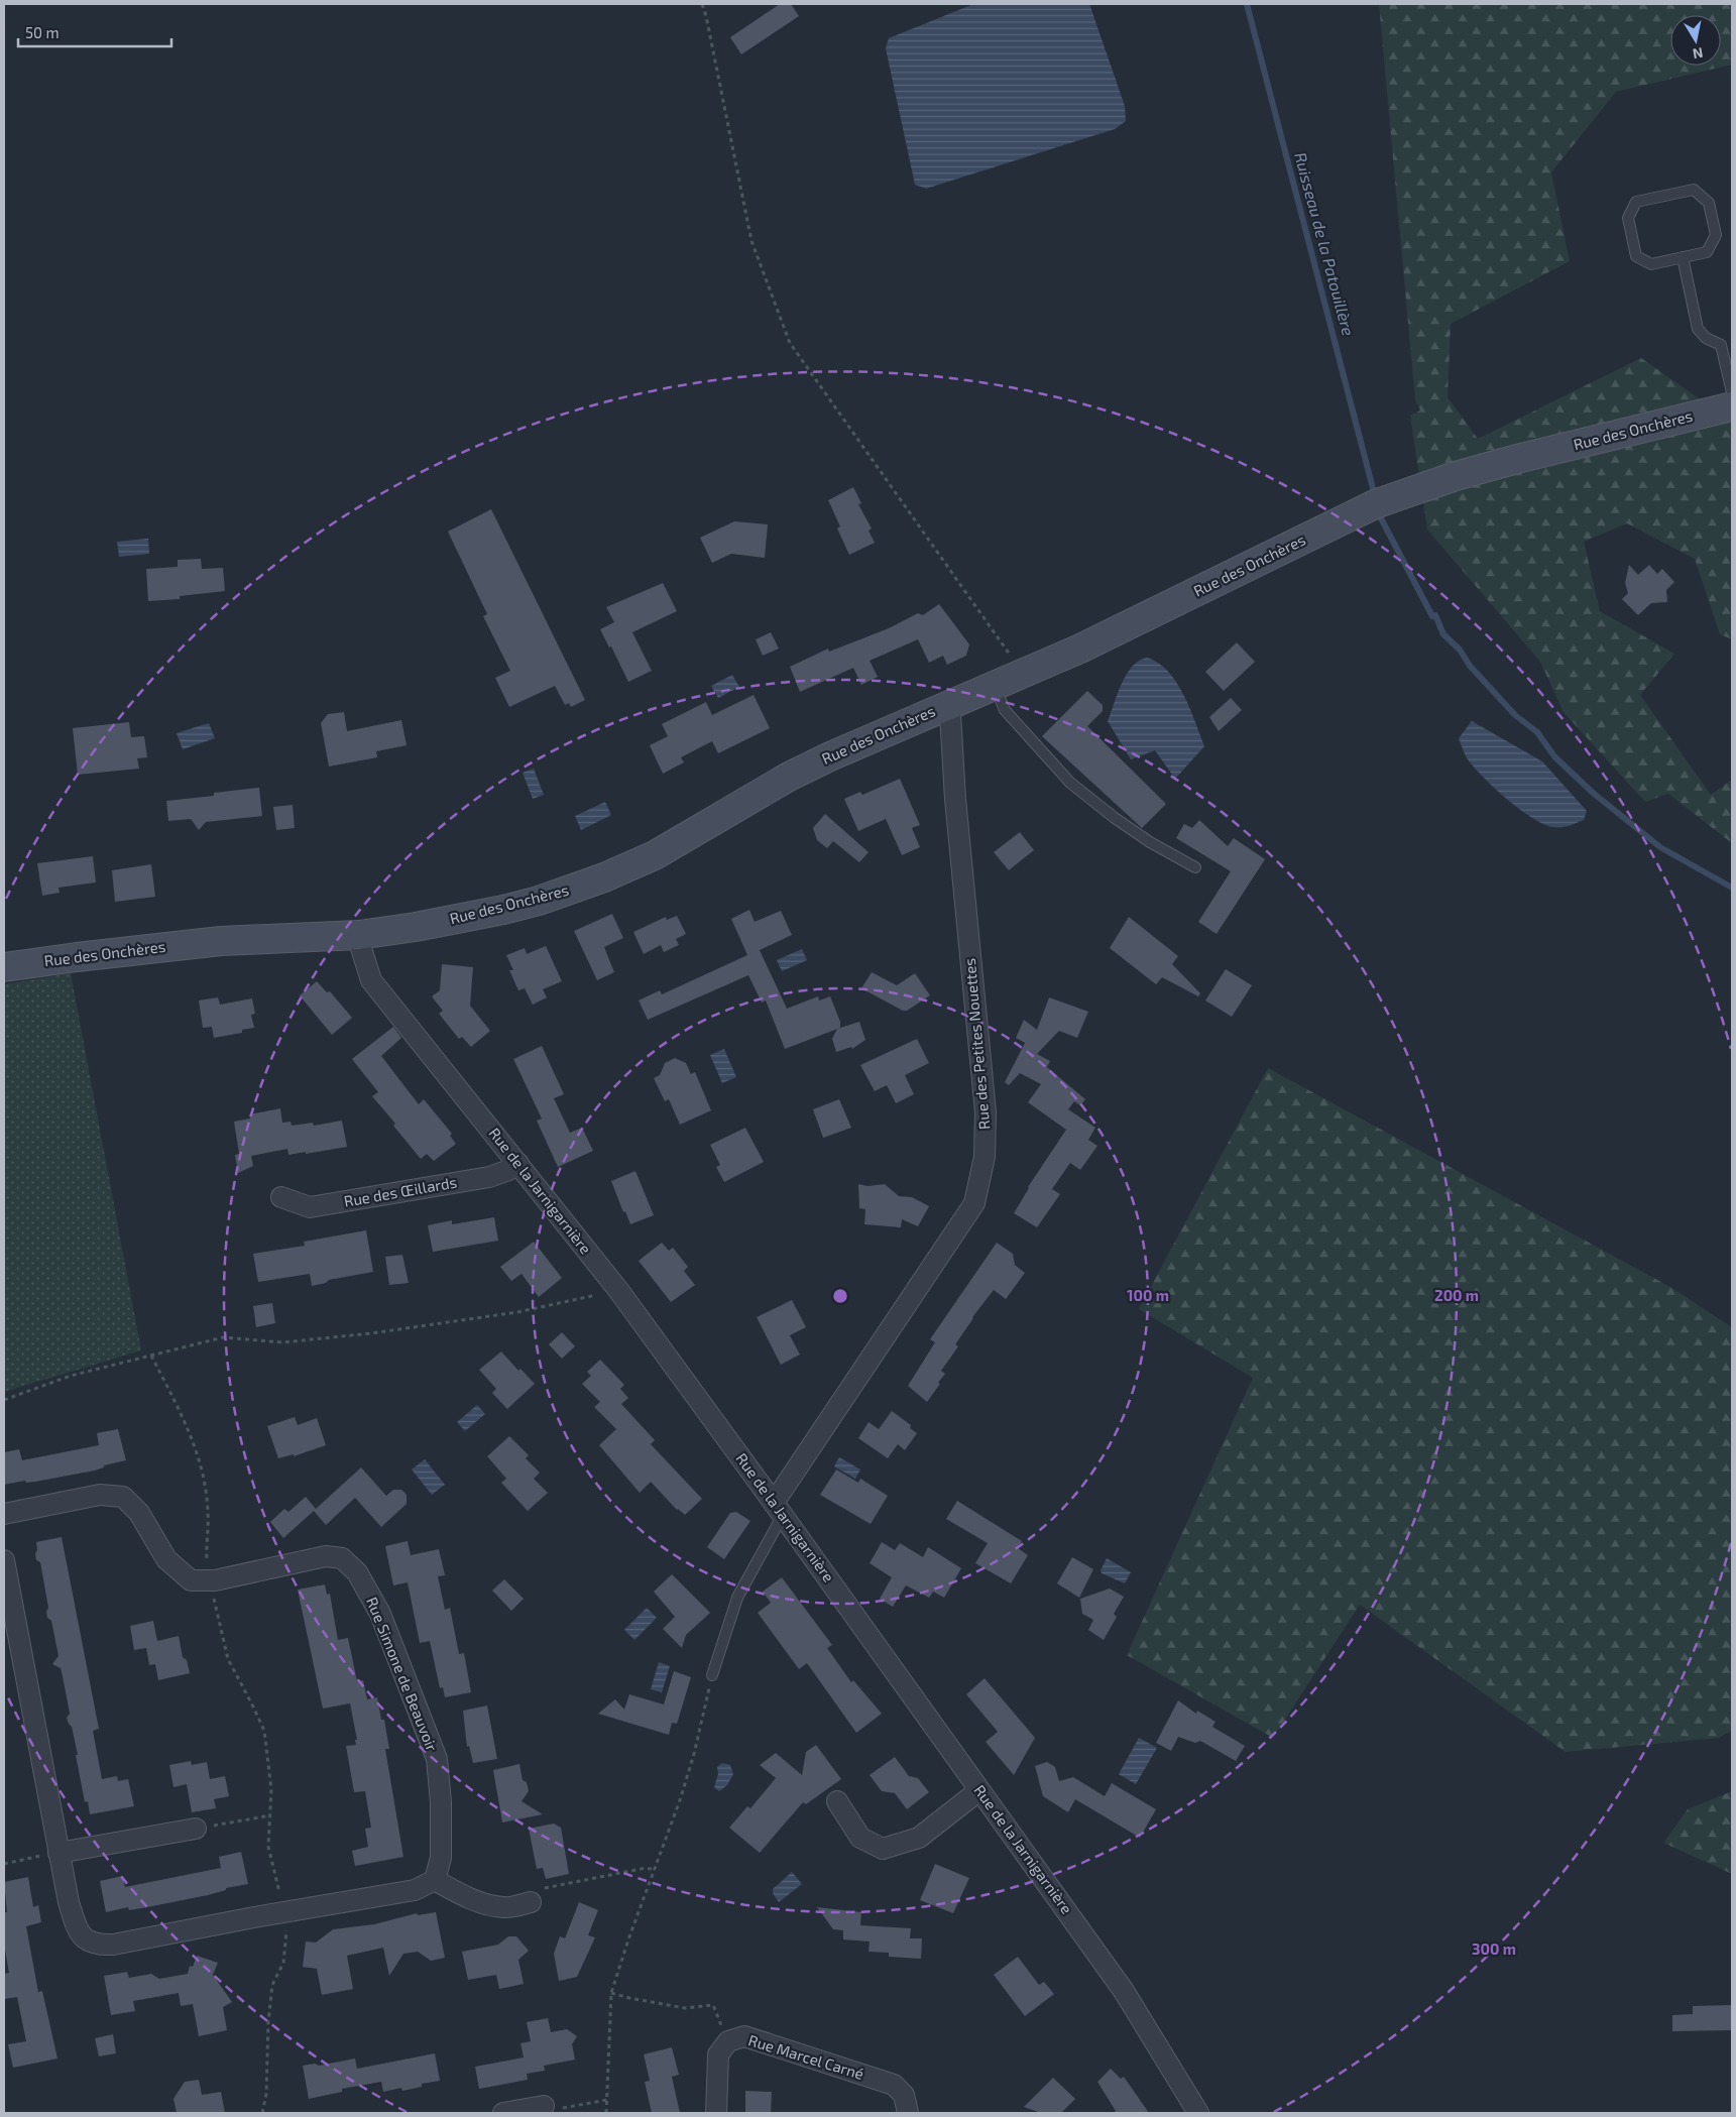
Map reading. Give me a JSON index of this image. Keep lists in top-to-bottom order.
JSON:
{
  "streets": {
    "street": [
      "Rue des Onchères",
      "Rue des Petites Nouettes",
      "Rue de la Jarnigarnière",
      "Rue des Œillards",
      "Rue Simone de Beauvoir",
      "Rue Marcel Carné"
    ]
  },
  "crossings": [
    ["Rue des Onchères", "Rue des Petites Nouettes"],
    ["Rue des Onchères", "Rue de la Jarnigarnière"],
    ["Rue des Petites Nouettes", "Rue de la Jarnigarnière"],
    ["Rue de la Jarnigarnière", "Rue des Œillards"]
  ],
  "water": ["Ruisseau de la Patouillère"],
  "scale_bar": "50 m",
  "north": "bottom",
  "rings": ["100 m", "200 m", "300 m"]
}
